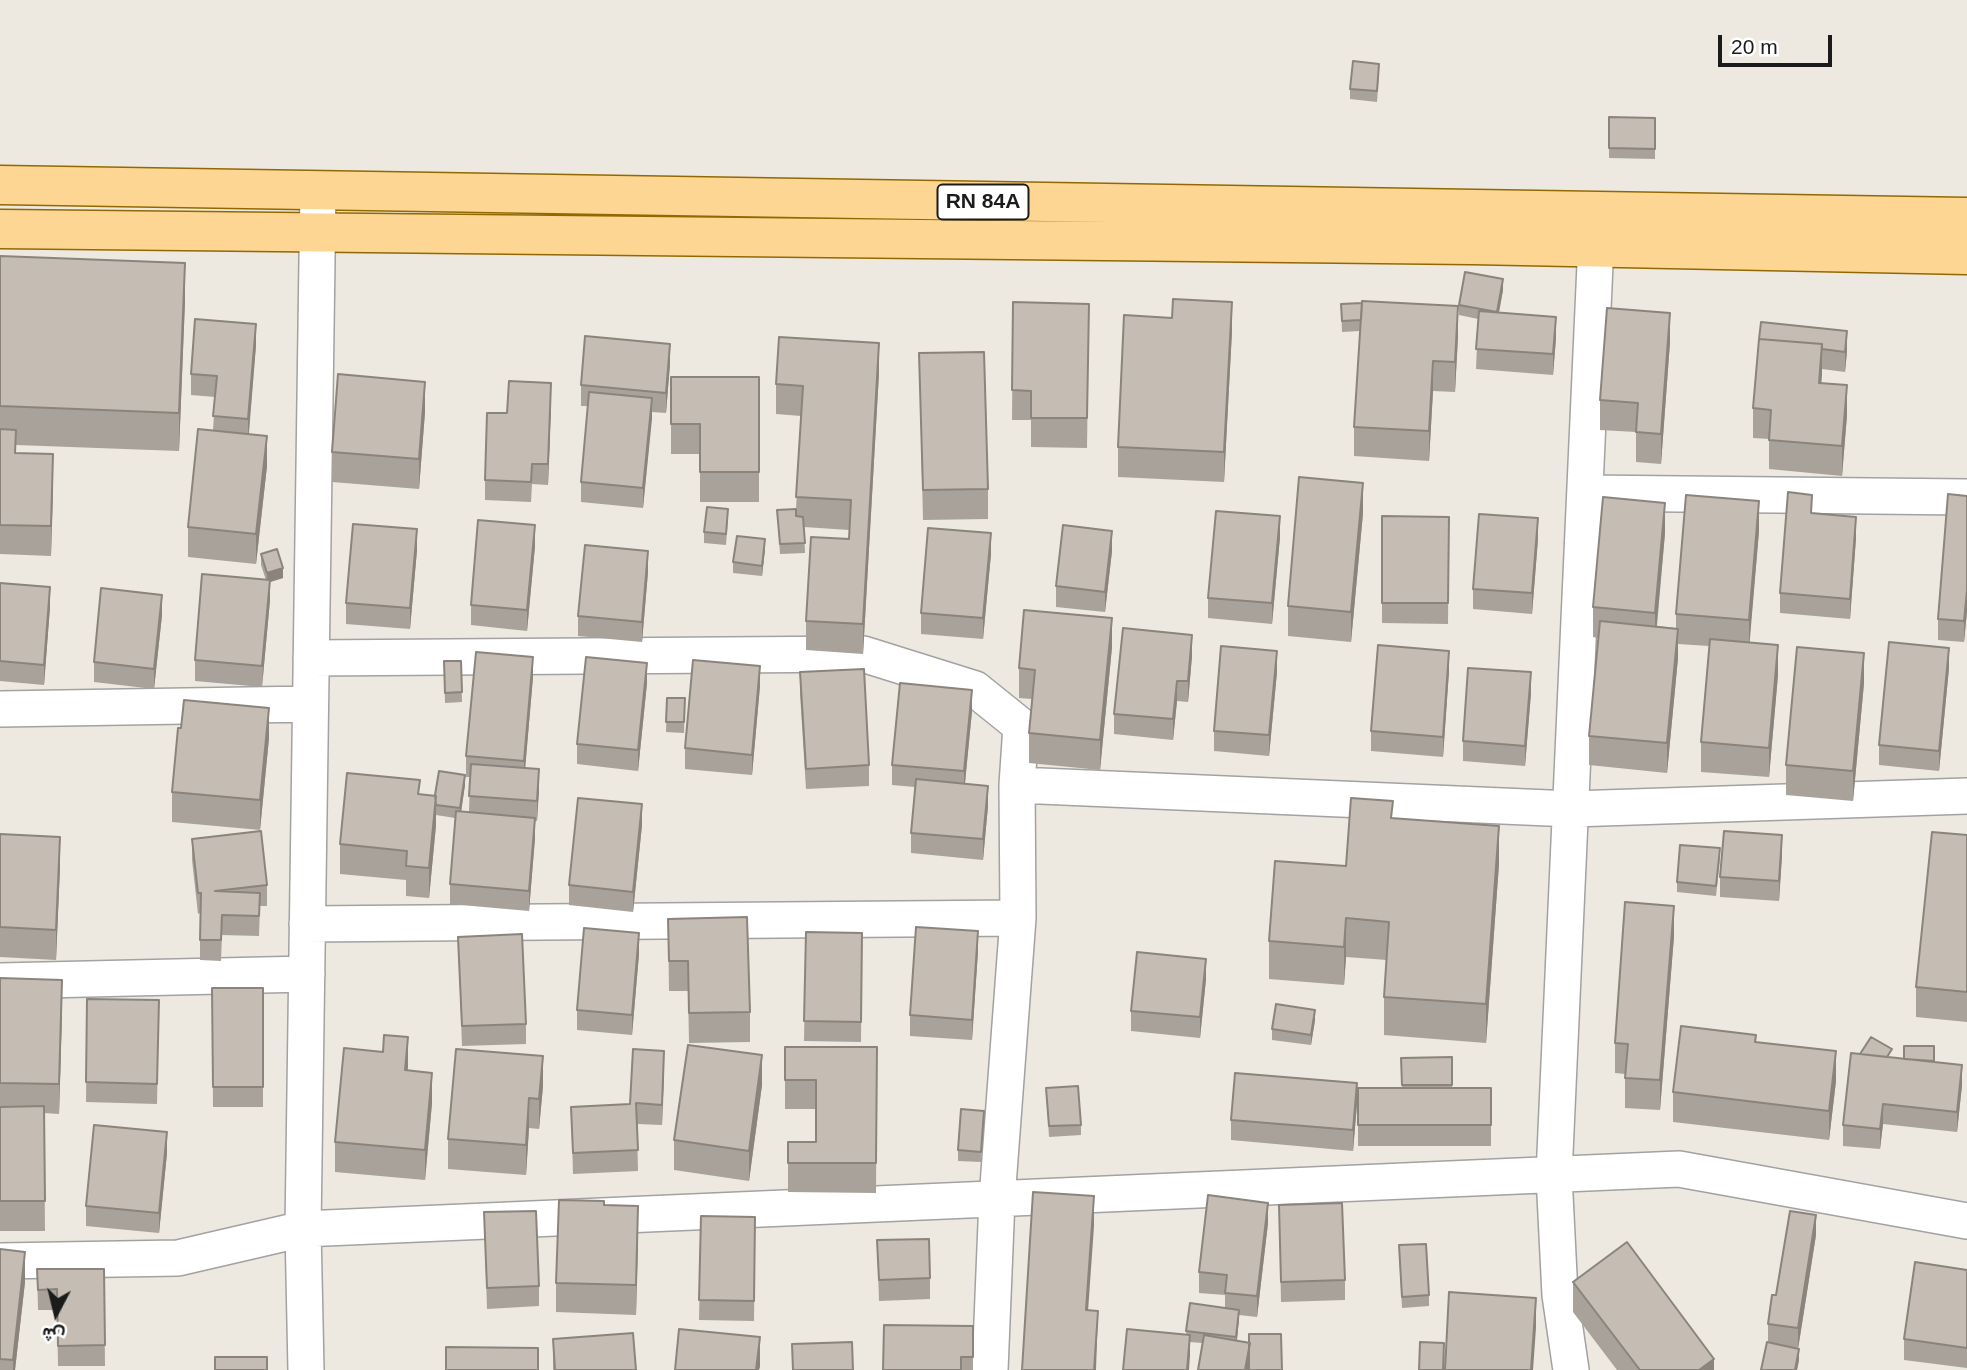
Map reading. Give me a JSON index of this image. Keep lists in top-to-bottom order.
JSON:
{
  "streets": {
    "main road": ["RN 84A"]
  },
  "scale_bar": "20 m",
  "north": "bottom"
}
